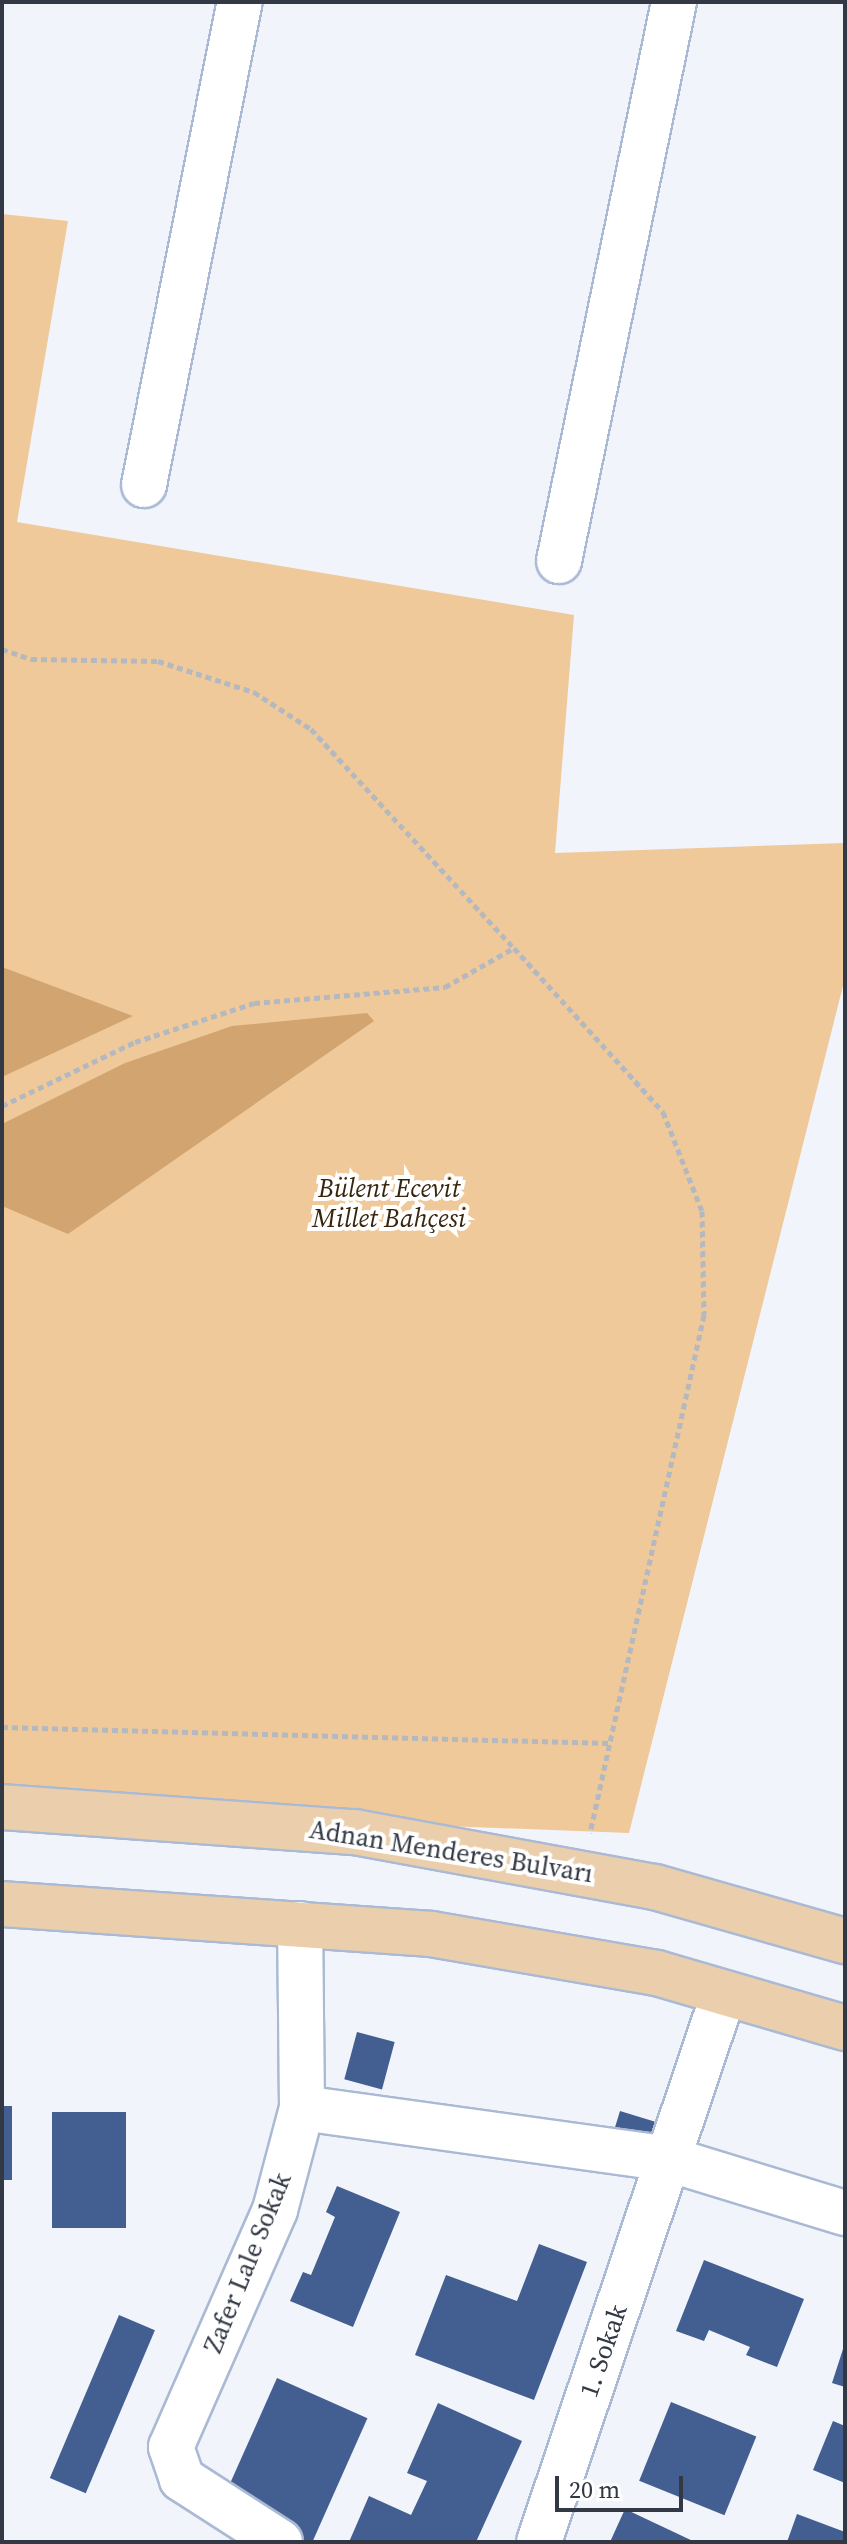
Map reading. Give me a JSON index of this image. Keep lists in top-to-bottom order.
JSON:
{
  "streets": {
    "main road": ["Adnan Menderes Bulvarı"],
    "street": ["Zafer Lale Sokak", "1. Sokak"]
  },
  "parks": ["Bülent Ecevit Millet Bahçesi"],
  "scale_bar": "20 m"
}
